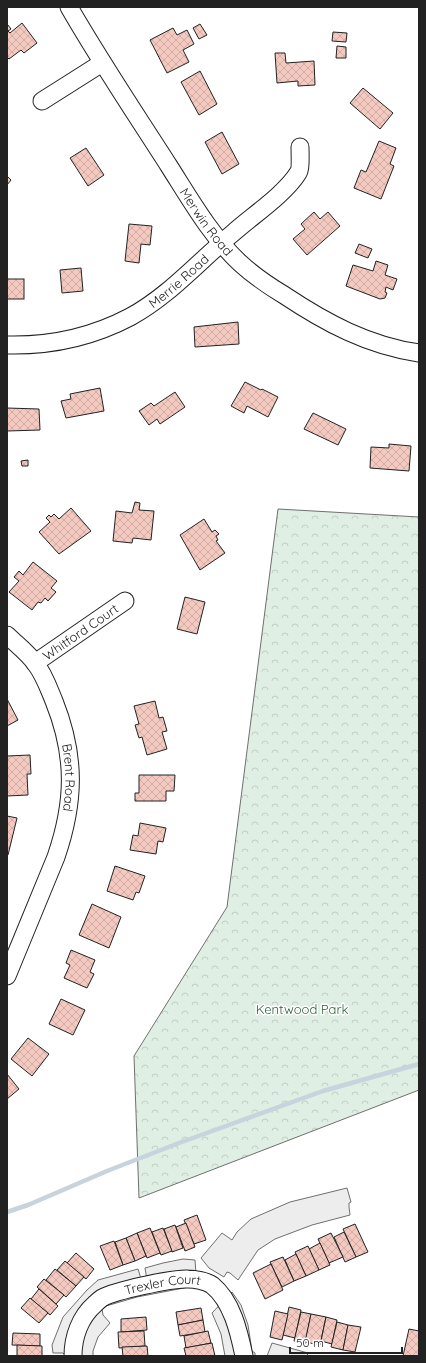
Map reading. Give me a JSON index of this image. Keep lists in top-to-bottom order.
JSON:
{
  "streets": {
    "street": [
      "Merwin Road",
      "Merrie Road",
      "Whitford Court",
      "Brent Road",
      "Trexler Court"
    ]
  },
  "crossings": [
    ["Merwin Road", "Merrie Road"],
    ["Whitford Court", "Brent Road"]
  ],
  "parks": ["Kentwood Park"],
  "scale_bar": "50 m"
}
